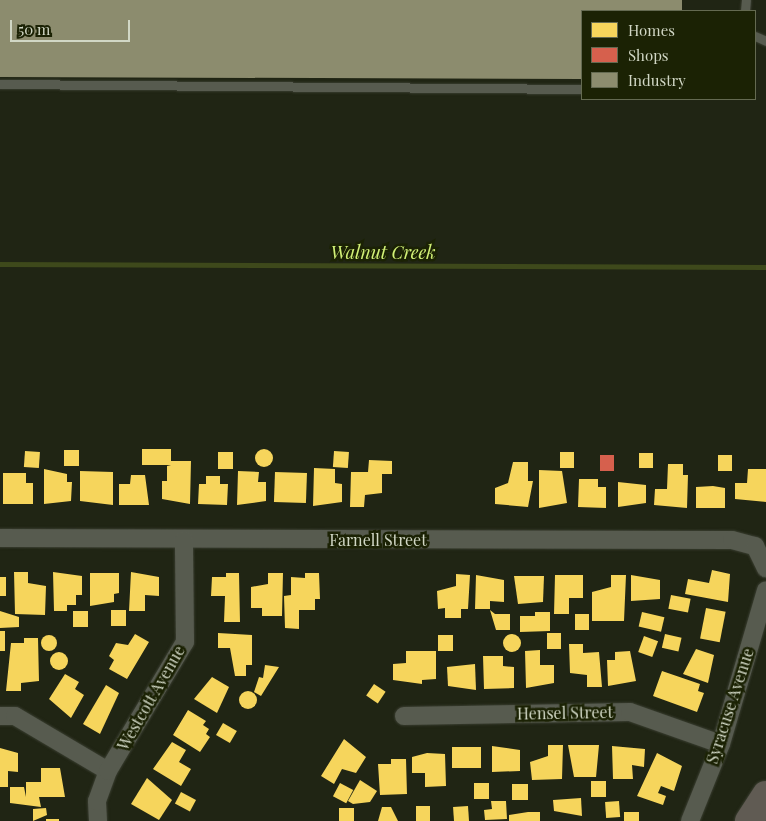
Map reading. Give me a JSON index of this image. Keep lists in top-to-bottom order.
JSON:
{
  "streets": {
    "street": [
      "Farnell Street",
      "Westcott Avenue",
      "Syracuse Avenue",
      "Hensel Street"
    ]
  },
  "crossings": [
    ["Farnell Street", "Westcott Avenue"],
    ["Syracuse Avenue", "Hensel Street"]
  ],
  "water": ["Walnut Creek"],
  "legend": ["Homes", "Shops", "Industry"],
  "scale_bar": "50 m"
}
